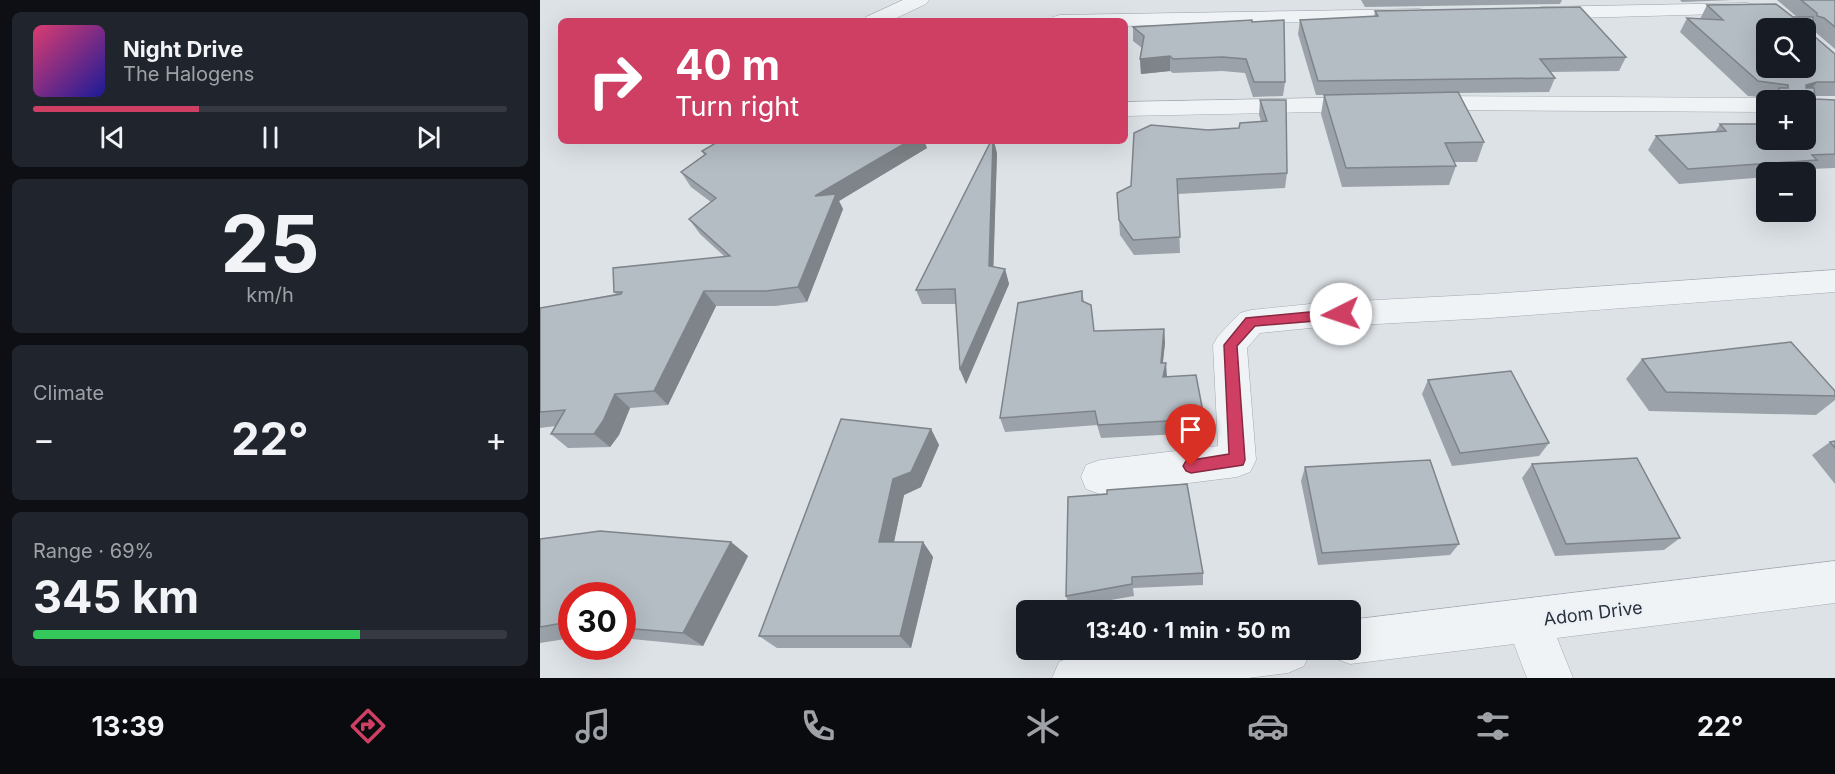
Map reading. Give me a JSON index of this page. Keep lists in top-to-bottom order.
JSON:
{
  "streets": {
    "street": ["Adom Drive"]
  },
  "page": {
    "map_buttons": ["+", "−"],
    "turn": ["40 m", "Turn right"],
    "song": ["Night Drive", "The Halogens"],
    "tile": [
      ["25", "km/h"],
      "Climate",
      ["Range · 69%", "345 km"]
    ],
    "heat": ["−", "22°", "+"],
    "limit": "30",
    "trip": "13:40 · 1 min · 50 m",
    "tabs": ["13:39", "22°"]
  }
}
